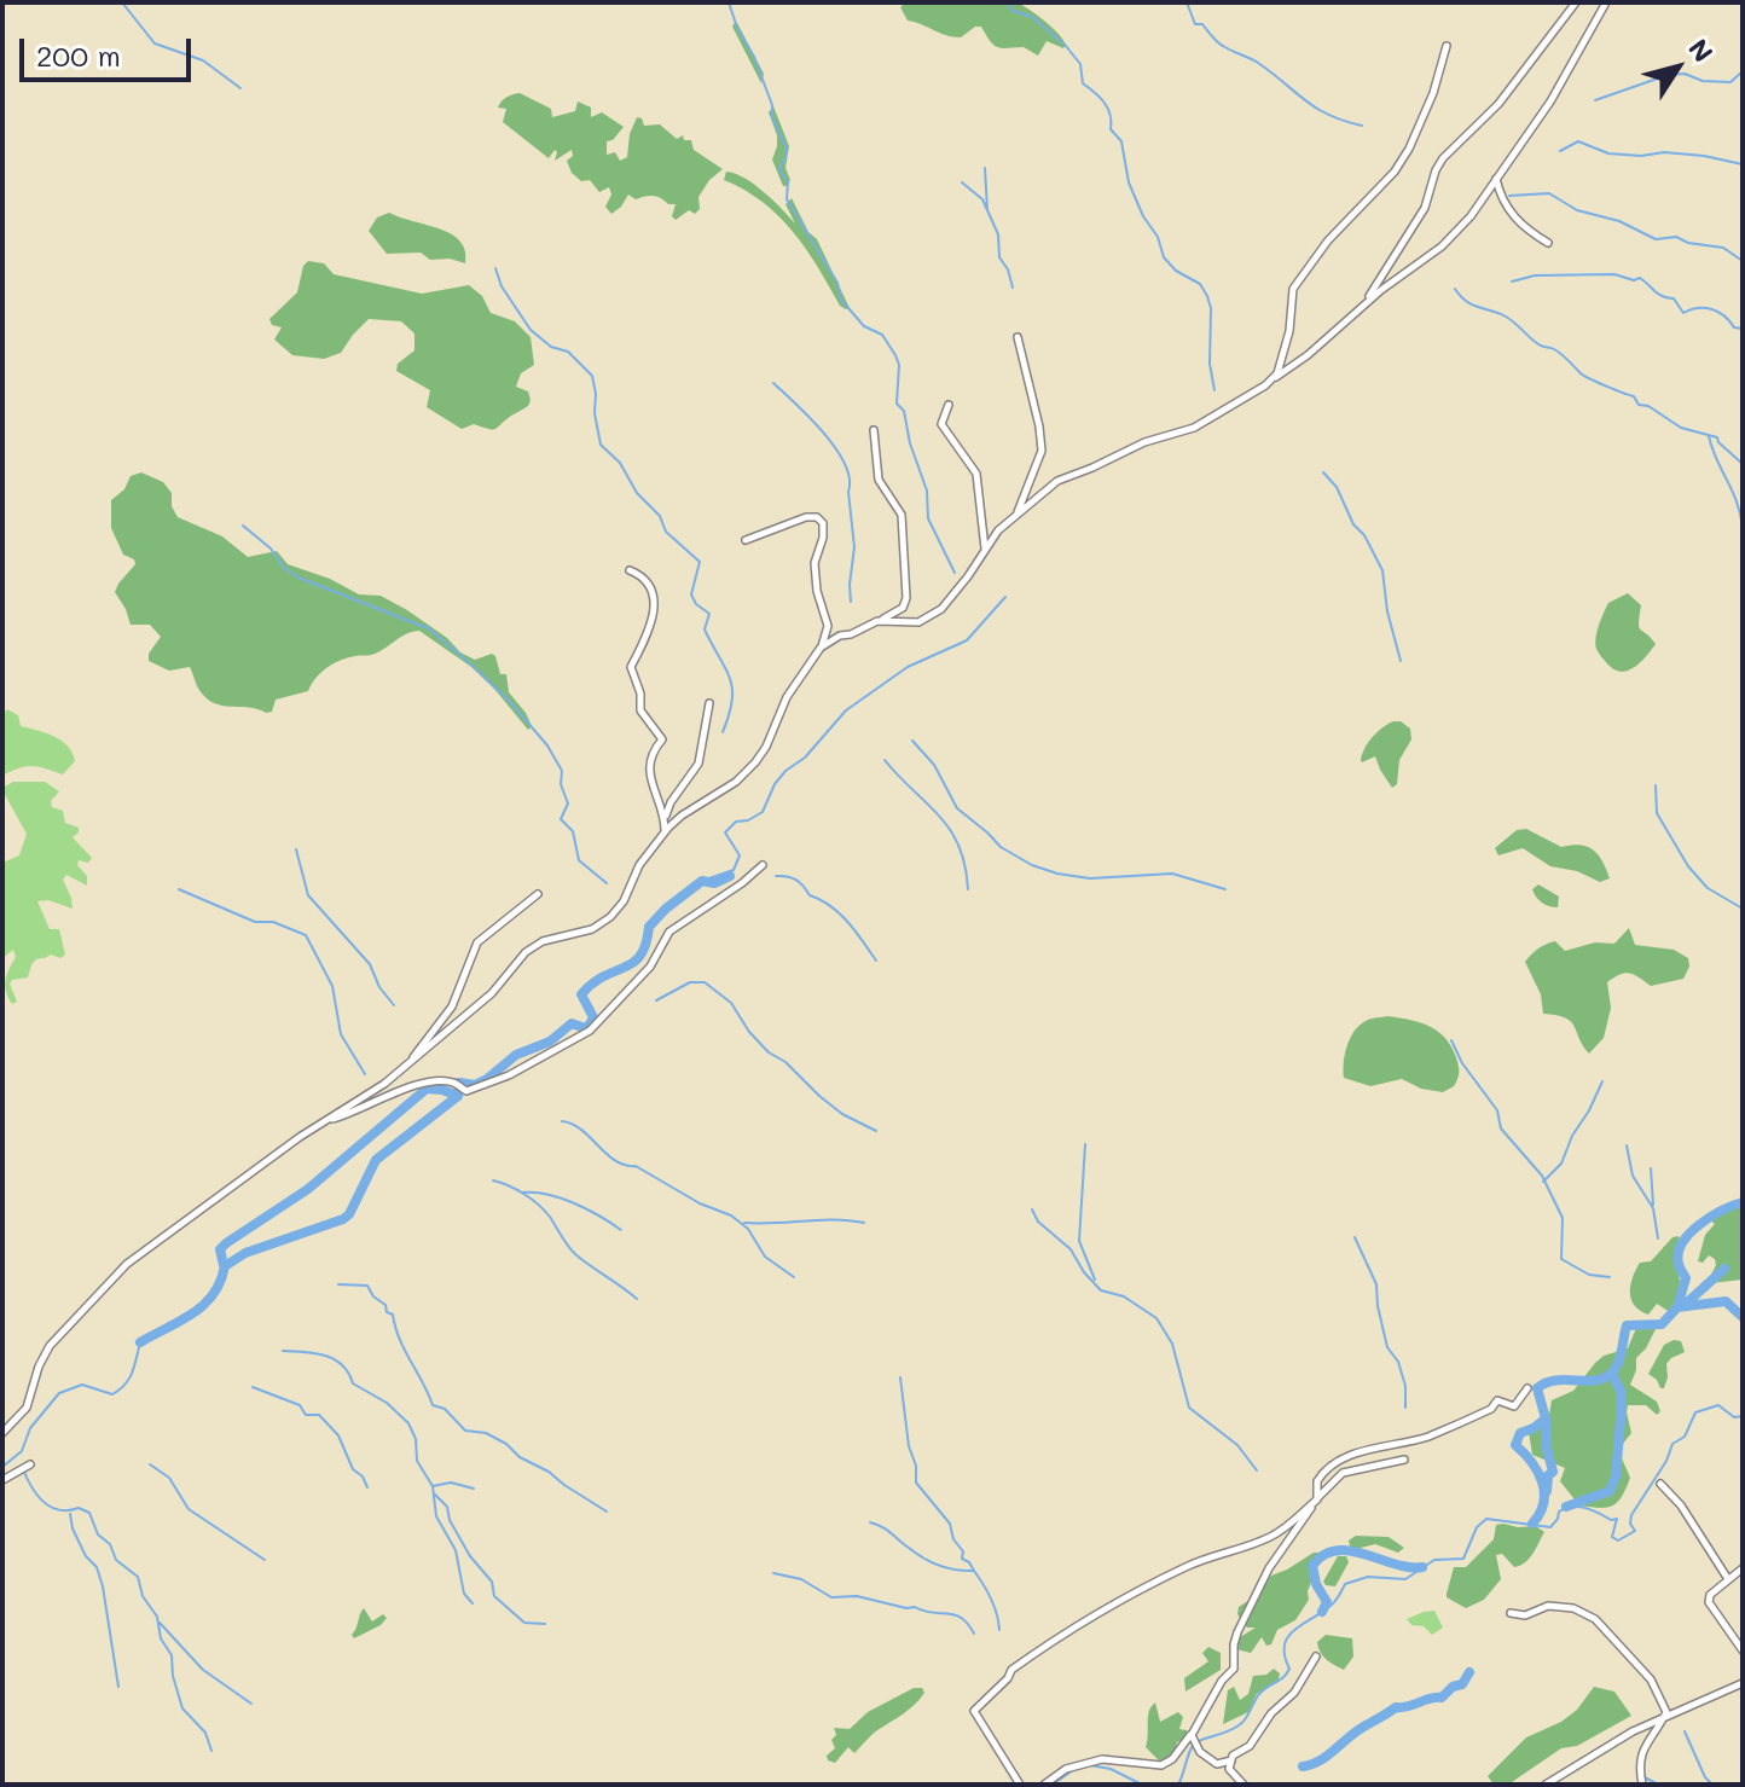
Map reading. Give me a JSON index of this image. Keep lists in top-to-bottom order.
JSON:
{
  "scale_bar": "200 m",
  "north": "top right"
}
